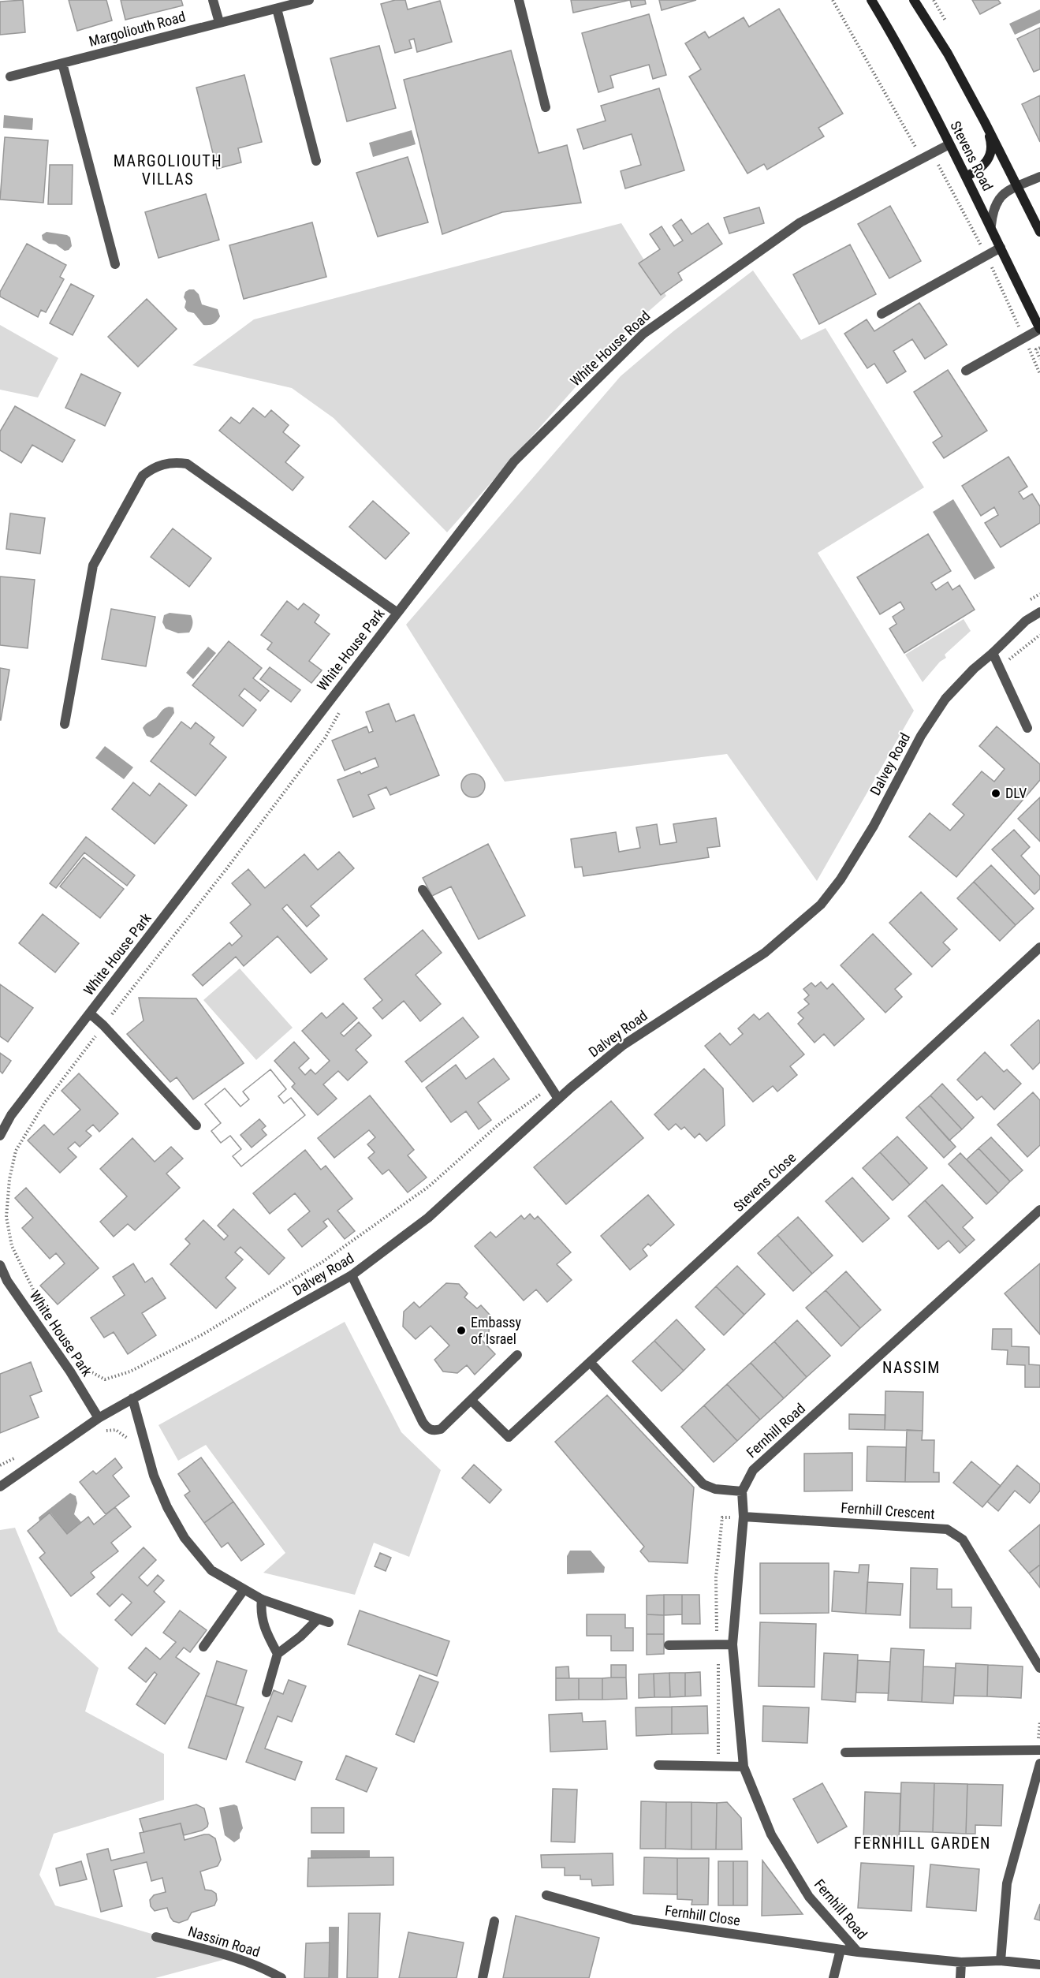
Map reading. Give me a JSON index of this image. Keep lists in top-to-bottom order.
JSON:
{
  "streets": {
    "main road": ["Stevens Road"],
    "street": [
      "Margoliouth Road",
      "White House Road",
      "White House Park",
      "Dalvey Road",
      "Stevens Close",
      "Fernhill Road",
      "Fernhill Crescent",
      "Fernhill Close",
      "Nassim Road"
    ]
  },
  "crossings": [
    ["Stevens Road", "White House Road"],
    ["White House Road", "White House Park"],
    ["White House Park", "Dalvey Road"],
    ["Fernhill Road", "Fernhill Crescent"],
    ["Fernhill Road", "Fernhill Close"]
  ],
  "districts": ["MARGOLIOUTH VILLAS", "NASSIM", "FERNHILL GARDEN"],
  "places": ["DLV", "Embassy of Israel"]
}
